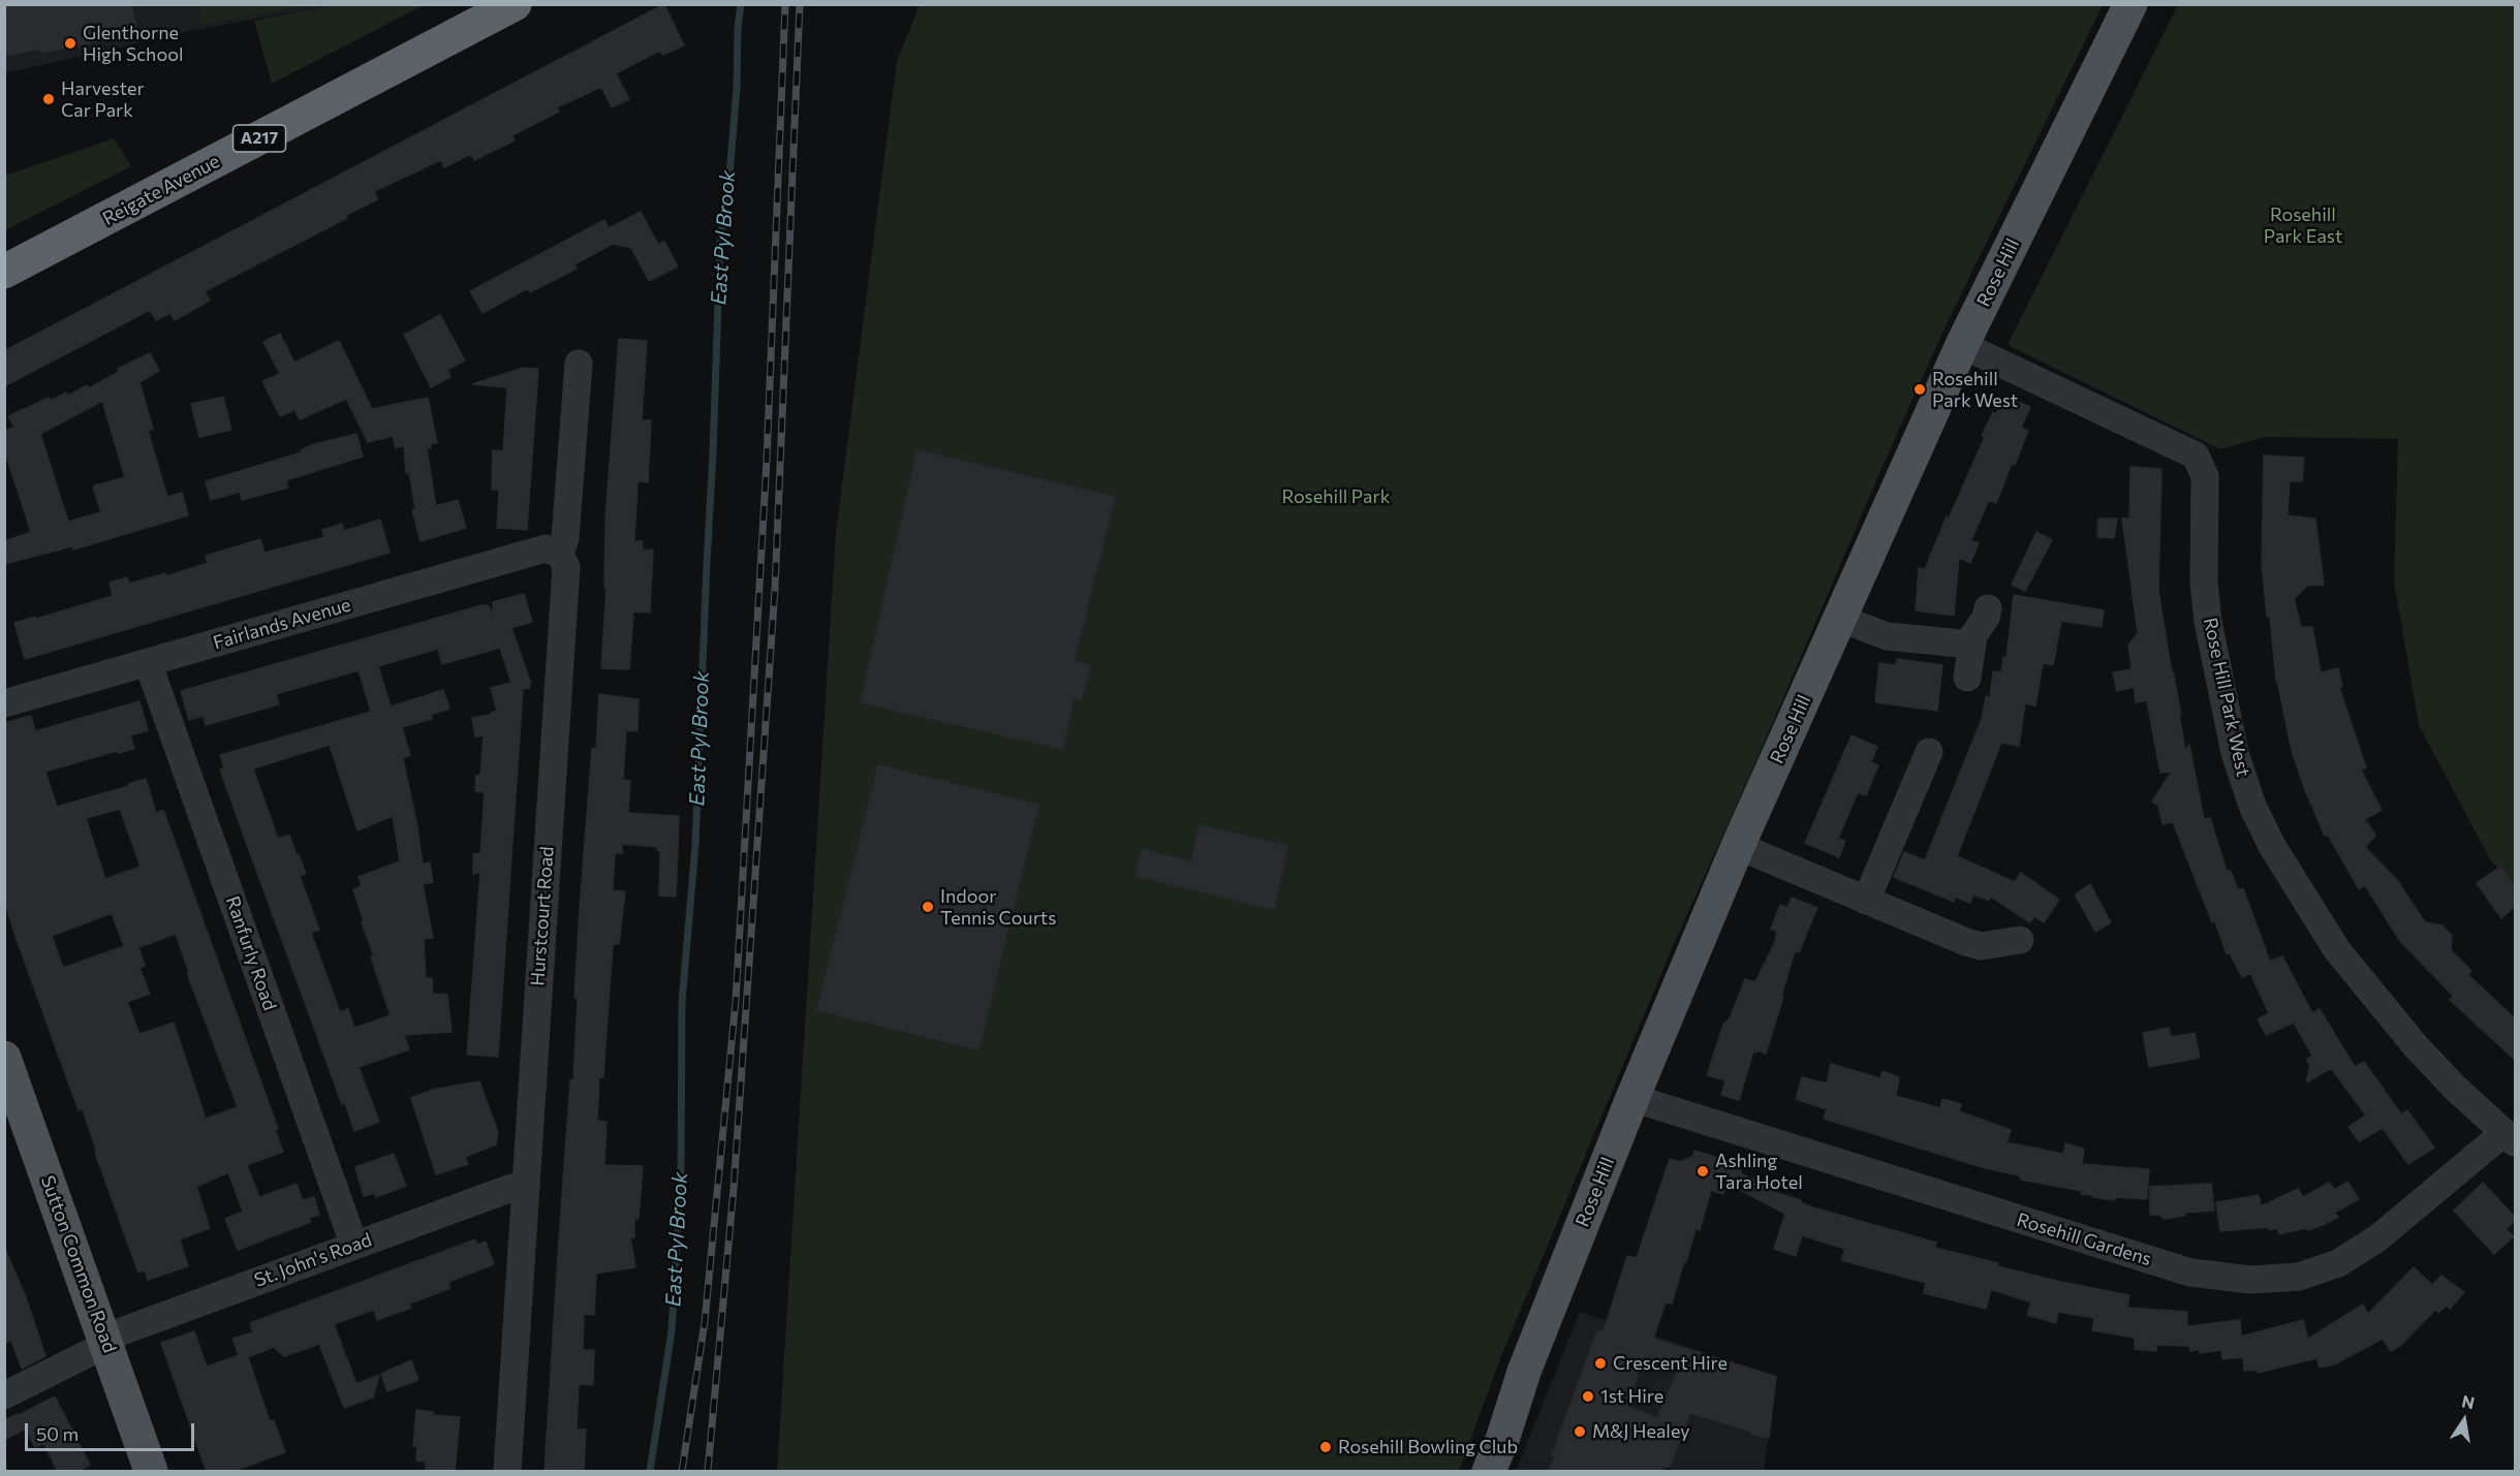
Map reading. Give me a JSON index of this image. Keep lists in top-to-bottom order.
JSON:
{
  "streets": {
    "highway": ["A217", "Reigate Avenue"],
    "main road": ["Rose Hill", "Sutton Common Road"],
    "street": [
      "Fairlands Avenue",
      "Rose Hill Park West",
      "Hurstcourt Road",
      "Ranfurly Road",
      "Rosehill Gardens",
      "St. John's Road"
    ]
  },
  "crossings": [
    ["Rose Hill", "Rose Hill Park West"],
    ["Rose Hill", "Rosehill Gardens"],
    ["Fairlands Avenue", "Hurstcourt Road"],
    ["Fairlands Avenue", "Ranfurly Road"],
    ["Rose Hill Park West", "Rosehill Gardens"],
    ["Hurstcourt Road", "St. John's Road"],
    ["Ranfurly Road", "St. John's Road"],
    ["St. John's Road", "Sutton Common Road"]
  ],
  "water": ["East Pyl Brook"],
  "parks": ["Rosehill Park East", "Rosehill Park"],
  "places": [
    "Glenthorne High School",
    "Harvester Car Park",
    "Rosehill Park West",
    "Indoor Tennis Courts",
    "Ashling Tara Hotel",
    "Crescent Hire",
    "1st Hire",
    "M&J Healey",
    "Rosehill Bowling Club"
  ],
  "scale_bar": "50 m",
  "north": "top"
}
